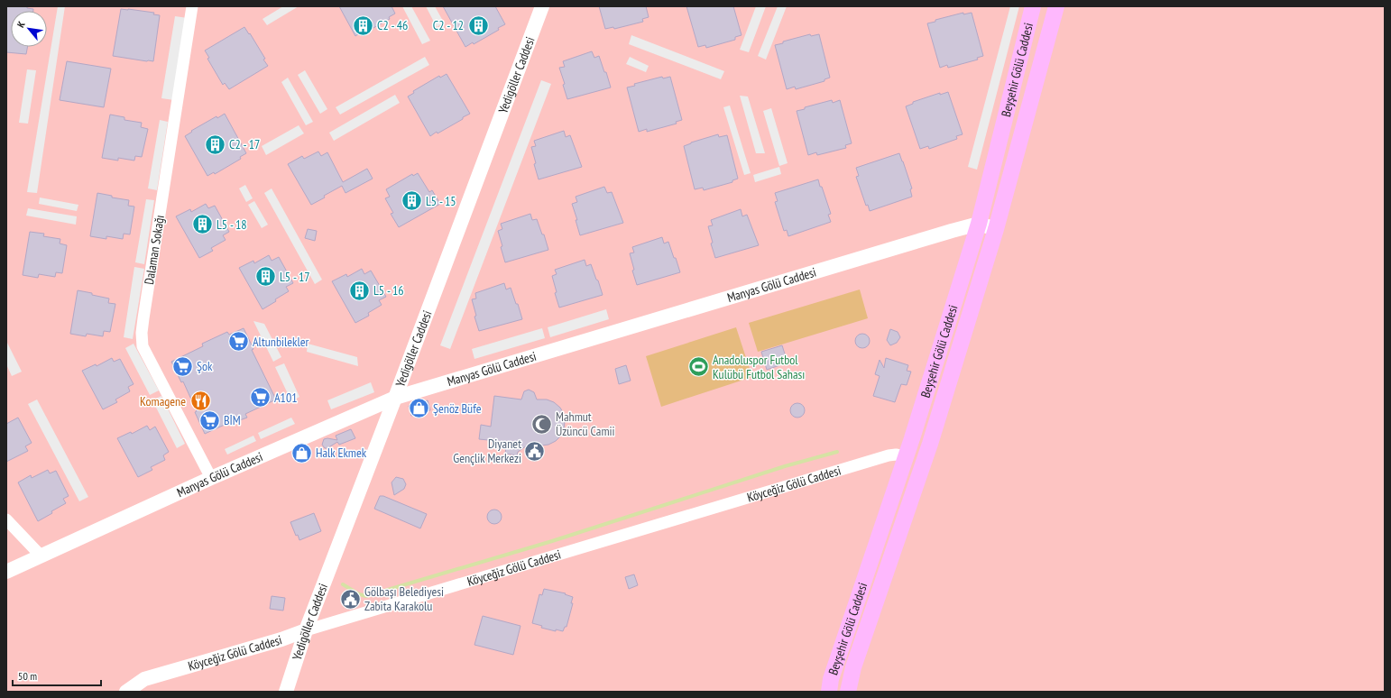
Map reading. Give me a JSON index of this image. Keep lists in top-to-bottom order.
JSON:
{
  "streets": {
    "main road": ["Beyşehir Gölü Caddesi"],
    "street": [
      "Yedigöller Caddesi",
      "Dalaman Sokağı",
      "Manyas Gölü Caddesi",
      "Köyceğiz Gölü Caddesi"
    ]
  },
  "crossings": [
    ["Beyşehir Gölü Caddesi", "Manyas Gölü Caddesi"],
    ["Beyşehir Gölü Caddesi", "Köyceğiz Gölü Caddesi"],
    ["Yedigöller Caddesi", "Manyas Gölü Caddesi"],
    ["Yedigöller Caddesi", "Köyceğiz Gölü Caddesi"],
    ["Dalaman Sokağı", "Manyas Gölü Caddesi"]
  ],
  "places": {
    "building": [
      "C2 - 46",
      "C2 - 12",
      "C2 - 17",
      "L5 - 15",
      "L5 - 18",
      "L5 - 17",
      "L5 - 16"
    ],
    "supermarket": [
      "Altunbilekler",
      "Şok",
      "A101",
      "BİM"
    ],
    "sports": ["Anadoluspor Futbol Kulübü Futbol Sahası"],
    "restaurant": ["Komagene"],
    "shop": ["Şenöz Büfe", "Halk Ekmek"],
    "mosque": ["Mahmut Üzüncü Camii"],
    "public building": ["Diyanet Gençlik Merkezi", "Gölbaşı Belediyesi Zabita Karakolu"]
  },
  "scale_bar": "50 m",
  "north": "top left"
}
